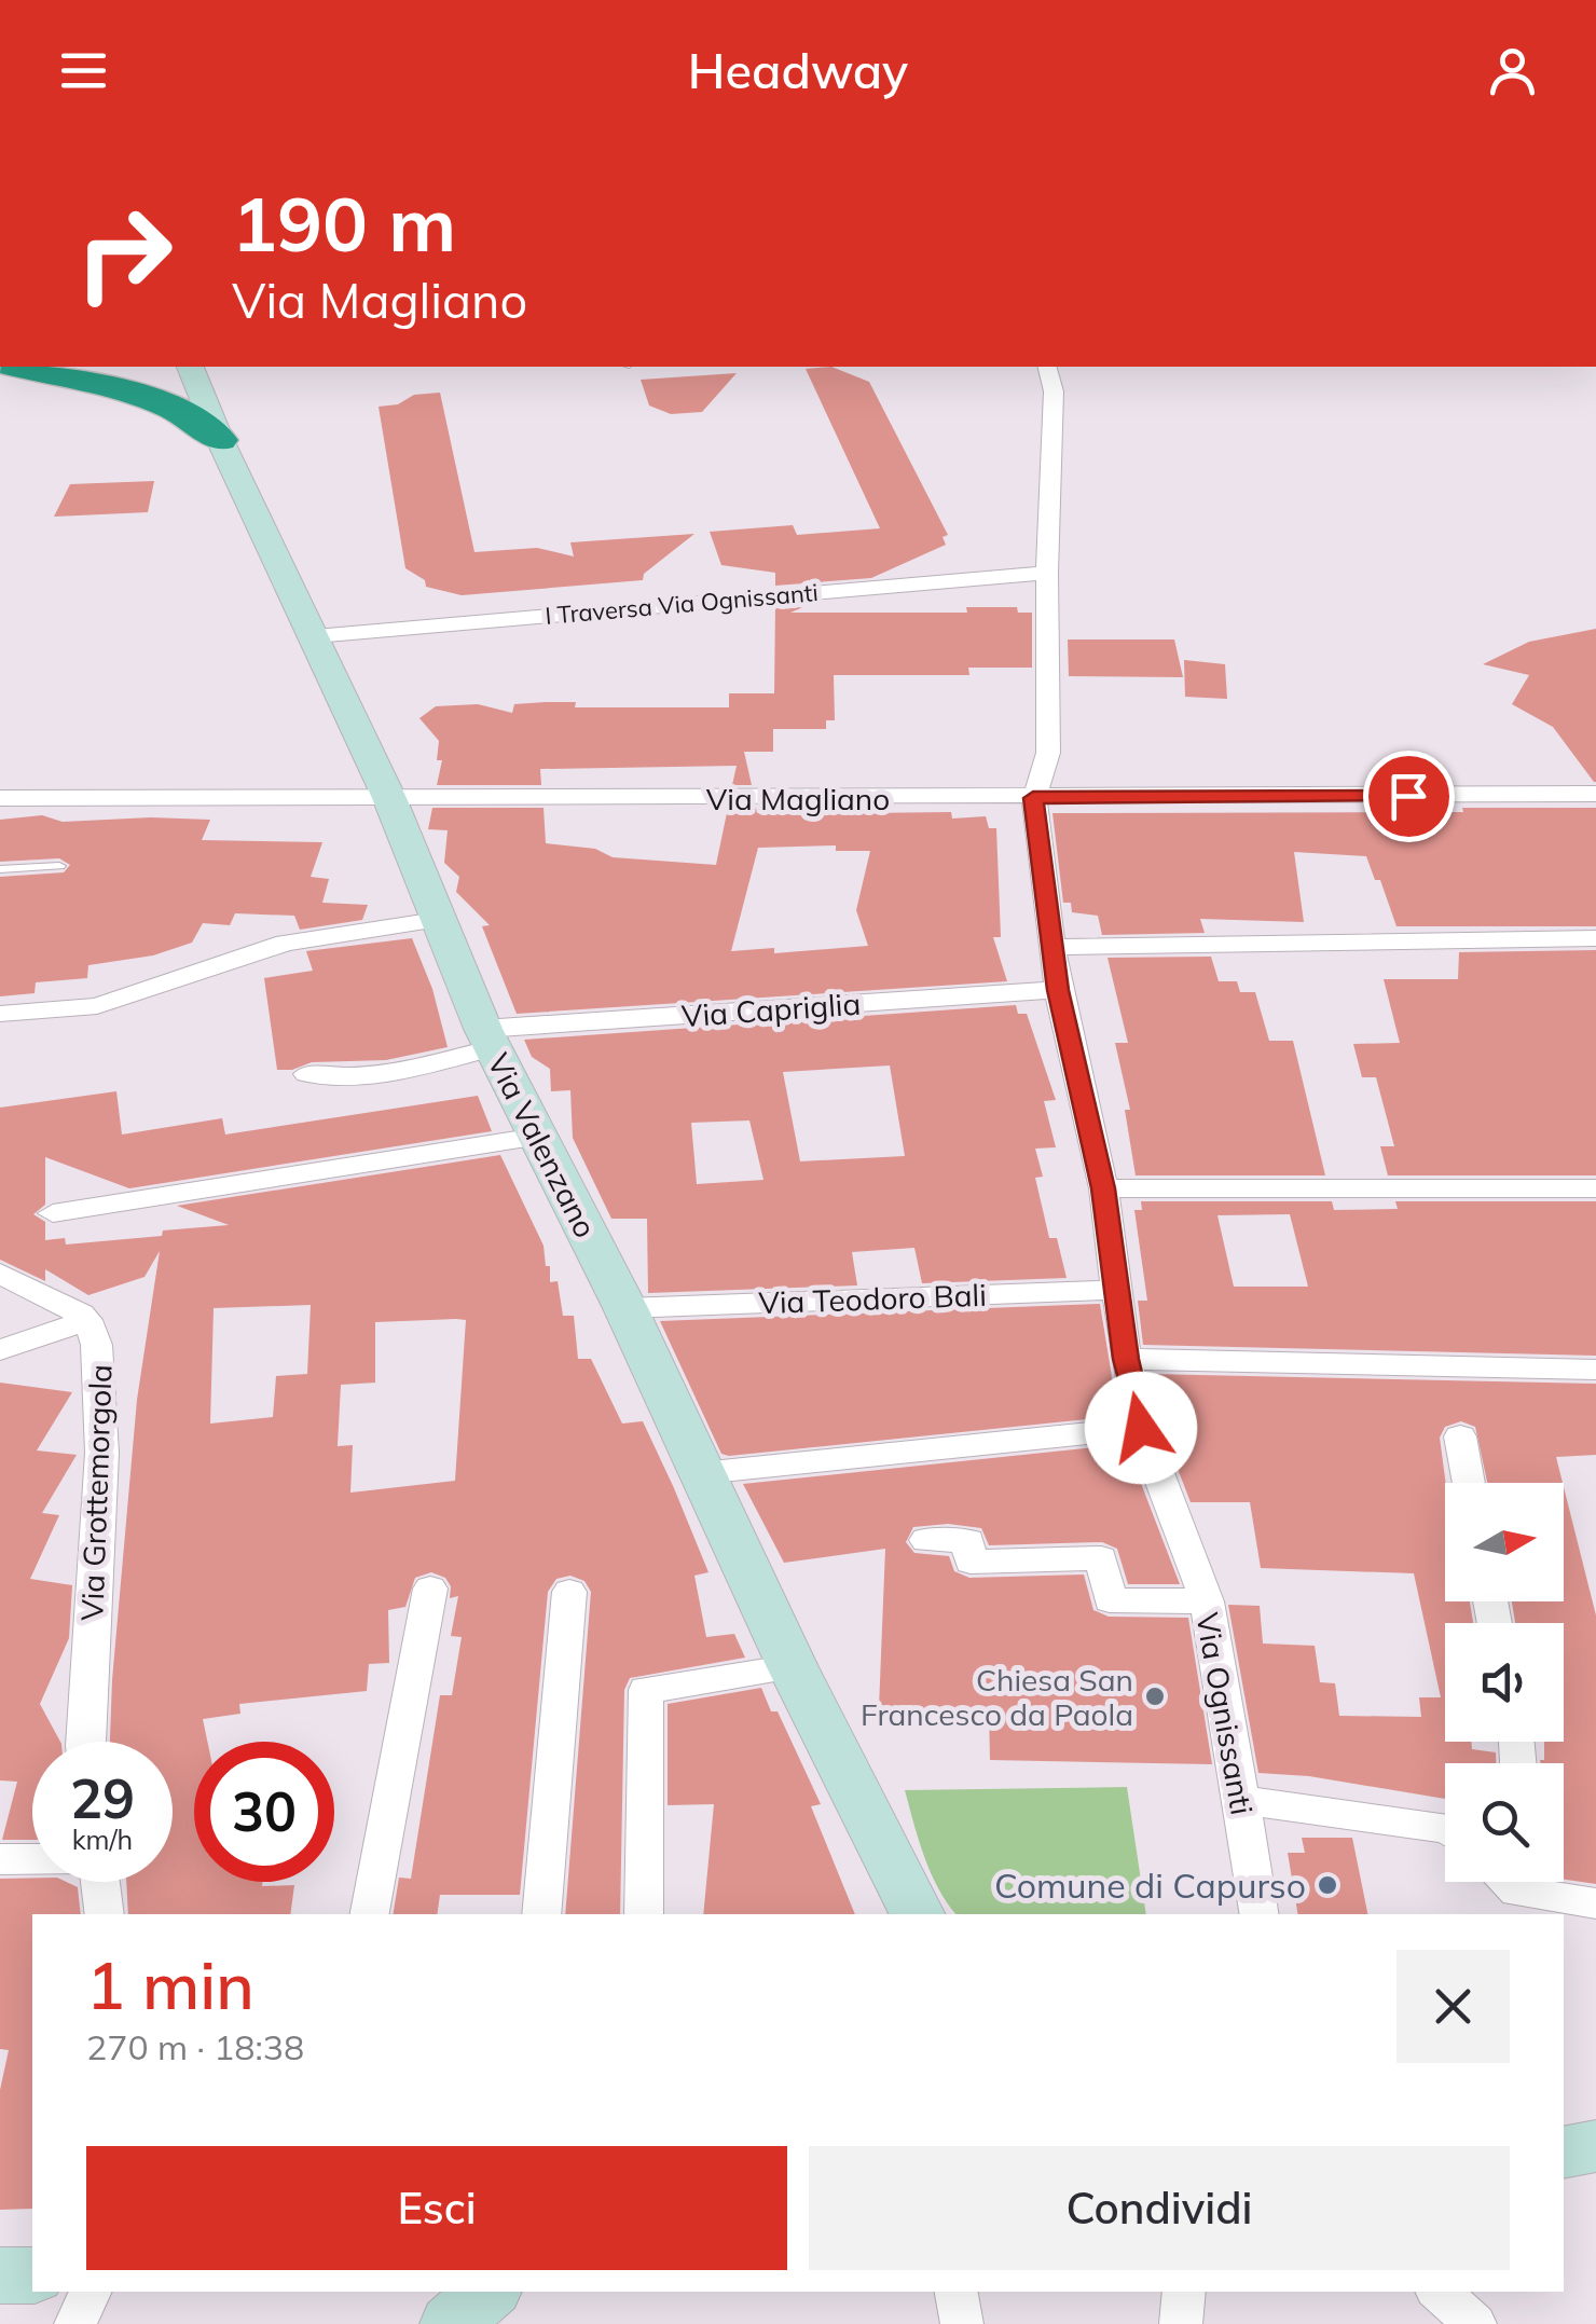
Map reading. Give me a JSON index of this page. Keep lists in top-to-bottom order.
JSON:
{
  "streets": {
    "street": [
      "I Traversa Via Ognissanti",
      "Via Magliano",
      "Via Capriglia",
      "Via Valenzano",
      "Via Teodoro Bali",
      "Via Grottemorgola",
      "Via Ognissanti"
    ]
  },
  "crossings": [
    ["I Traversa Via Ognissanti", "Via Valenzano"],
    ["Via Magliano", "Via Valenzano"],
    ["Via Magliano", "Via Ognissanti"],
    ["Via Capriglia", "Via Valenzano"],
    ["Via Capriglia", "Via Ognissanti"],
    ["Via Valenzano", "Via Teodoro Bali"],
    ["Via Teodoro Bali", "Via Ognissanti"]
  ],
  "places": ["Chiesa San Francesco da Paola", "Comune di Capurso"],
  "north": "right",
  "page": {
    "header": "Headway",
    "turn": ["190 m", "Via Magliano"],
    "speed": "29 km/h",
    "limit": "30",
    "heading": ["1 min", "270 m · 18:38"],
    "buttons": ["Esci", "Condividi"]
  }
}
